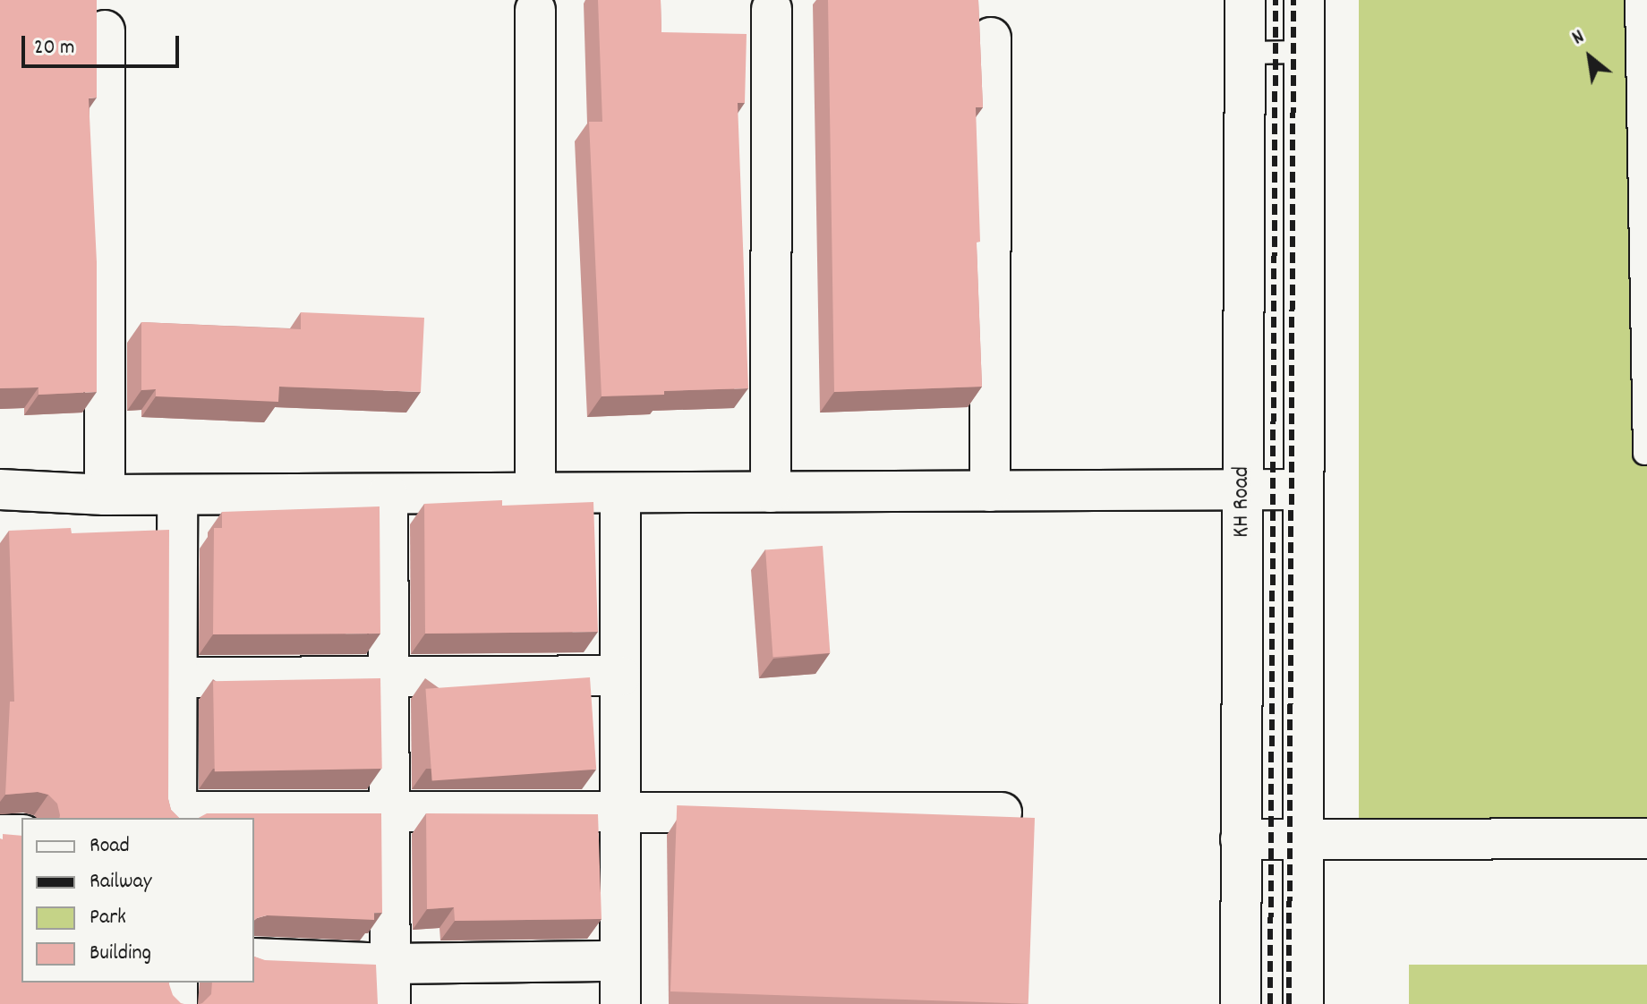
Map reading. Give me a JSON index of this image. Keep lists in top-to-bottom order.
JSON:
{
  "streets": {
    "street": ["KH Road"]
  },
  "legend": [
    "Road",
    "Railway",
    "Park",
    "Building"
  ],
  "scale_bar": "20 m",
  "north": "top left"
}
